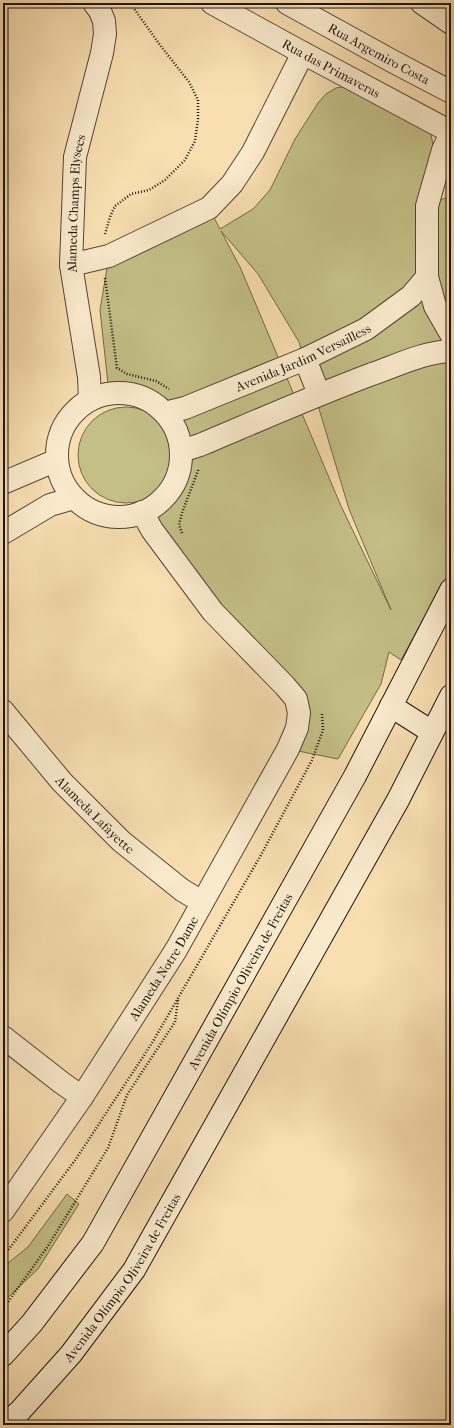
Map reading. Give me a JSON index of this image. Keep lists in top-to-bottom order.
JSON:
{
  "streets": {
    "street": [
      "Rua Argemiro Costa",
      "Rua das Primaveras",
      "Alameda Champs Elysees",
      "Avenida Jardim Versailless",
      "Alameda Lafayette",
      "Alameda Notre Dame",
      "Avenida Olímpio Oliveira de Freitas"
    ]
  },
  "crossings": [
    ["Alameda Champs Elysees", "Avenida Jardim Versailless"],
    ["Alameda Champs Elysees", "Alameda Notre Dame"],
    ["Avenida Jardim Versailless", "Alameda Notre Dame"],
    ["Alameda Lafayette", "Alameda Notre Dame"]
  ]
}
